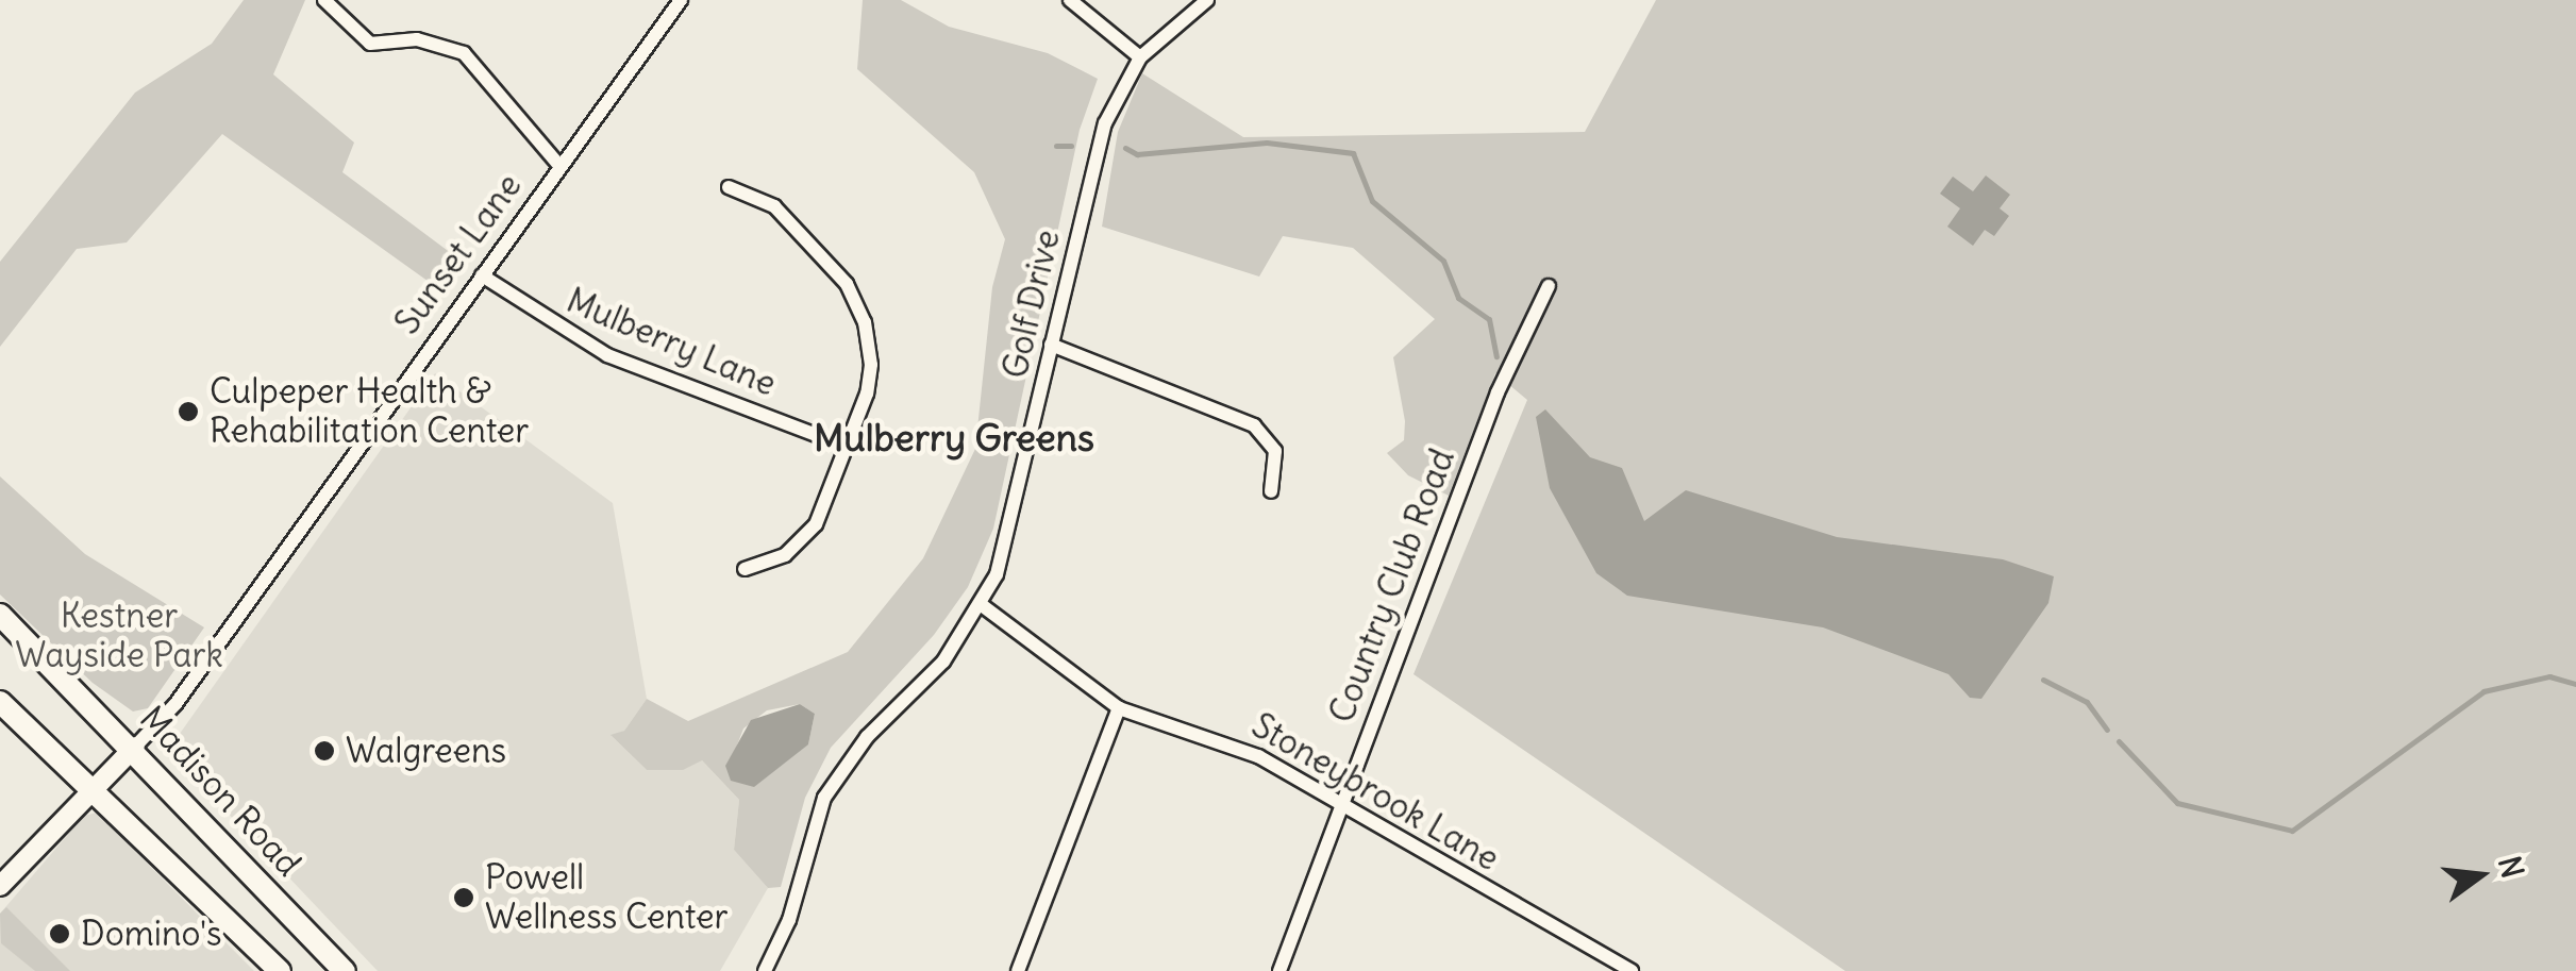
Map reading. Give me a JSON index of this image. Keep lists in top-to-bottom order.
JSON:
{
  "streets": {
    "main road": ["Madison Road"],
    "street": [
      "Sunset Lane",
      "Golf Drive",
      "Mulberry Lane",
      "Country Club Road",
      "Stoneybrook Lane"
    ]
  },
  "crossings": [
    ["Sunset Lane", "Mulberry Lane"],
    ["Sunset Lane", "Madison Road"],
    ["Golf Drive", "Stoneybrook Lane"],
    ["Country Club Road", "Stoneybrook Lane"]
  ],
  "districts": ["Mulberry Greens"],
  "parks": ["Kestner Wayside Park"],
  "places": [
    "Culpeper Health & Rehabilitation Center",
    "Walgreens",
    "Powell Wellness Center",
    "Domino's"
  ],
  "north": "right"
}
